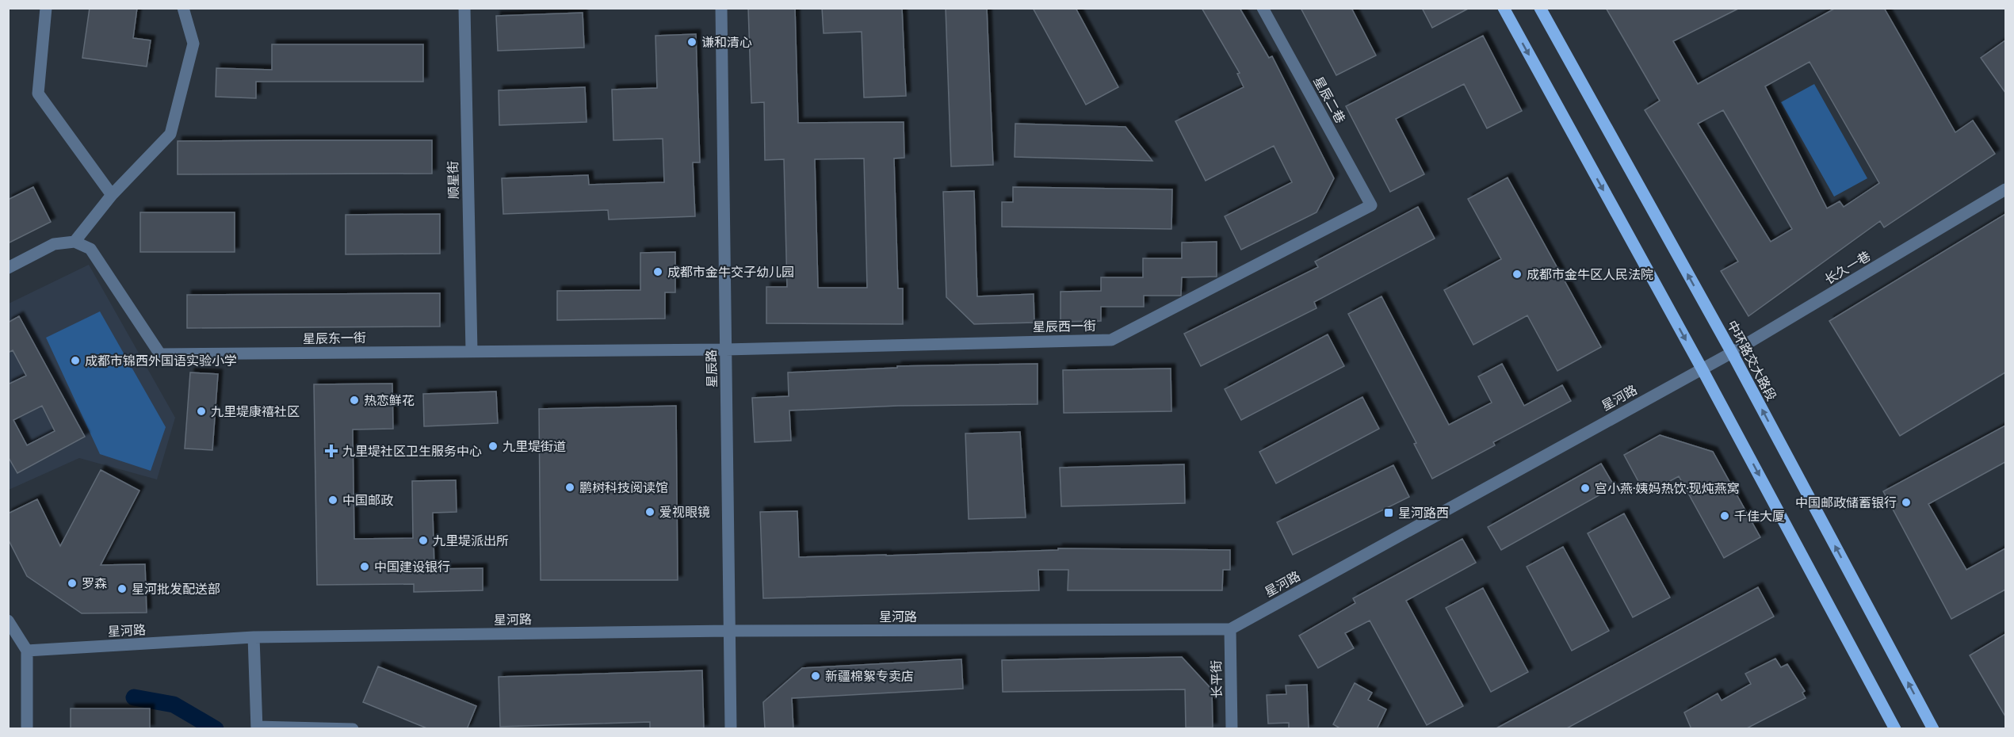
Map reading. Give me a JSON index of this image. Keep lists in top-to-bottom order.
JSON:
{
  "streets": {
    "main road": ["中环路交大路段"],
    "street": [
      "星辰二巷",
      "顺星街",
      "长久一巷",
      "星辰西一街",
      "星辰东一街",
      "星辰路",
      "星河路",
      "长平街"
    ]
  },
  "crossings": [
    ["星辰二巷", "星辰西一街"],
    ["顺星街", "星辰东一街"],
    ["长久一巷", "中环路交大路段"],
    ["长久一巷", "星河路"],
    ["星辰西一街", "星辰东一街"],
    ["星辰西一街", "星辰路"],
    ["星辰东一街", "星辰路"],
    ["星辰路", "星河路"],
    ["星河路", "长平街"]
  ],
  "places": {
    "other": [
      "谦和清心",
      "成都市金牛交子幼儿园",
      "成都市金牛区人民法院",
      "成都市锦西外国语实验小学",
      "热恋鲜花",
      "九里堤康禧社区",
      "九里堤街道",
      "鹏树科技阅读馆",
      "宫小燕·姨妈热饮·现炖燕窝",
      "中国邮政",
      "中国邮政储蓄银行",
      "爱视眼镜",
      "千佳大厦",
      "九里堤派出所",
      "中国建设银行",
      "罗森",
      "星河批发配送部",
      "新疆棉絮专卖店"
    ],
    "health": ["九里堤社区卫生服务中心"],
    "transit": ["星河路西"]
  }
}
